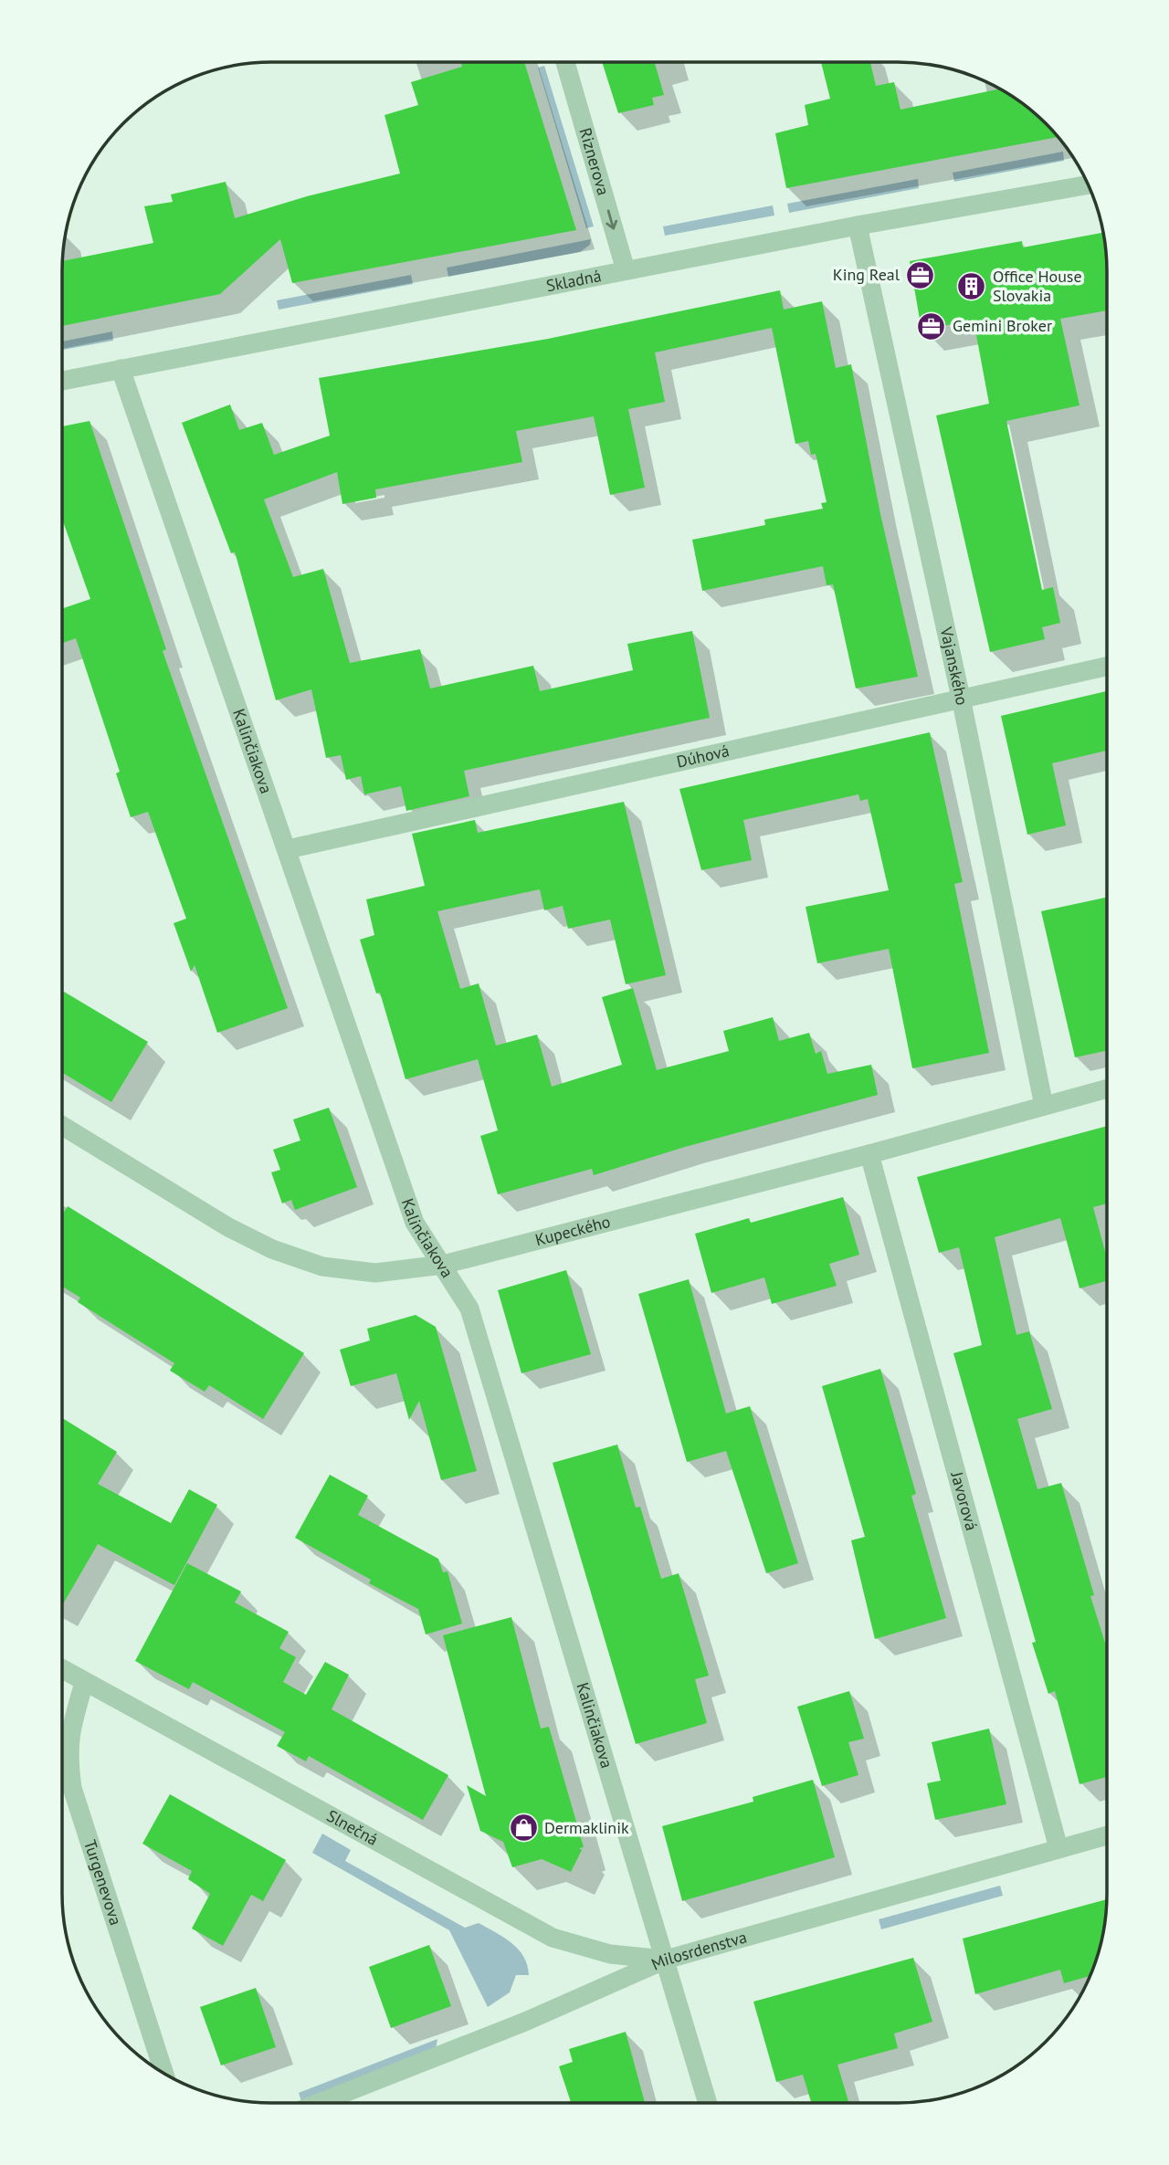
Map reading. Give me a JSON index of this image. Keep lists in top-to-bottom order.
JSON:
{
  "streets": {
    "street": [
      "Riznerova",
      "Skladná",
      "Vajanského",
      "Kalinčiakova",
      "Dúhová",
      "Kupeckého",
      "Javorová",
      "Slnečná",
      "Turgenevova",
      "Milosrdenstva"
    ]
  },
  "crossings": [
    ["Riznerova", "Skladná"],
    ["Skladná", "Vajanského"],
    ["Skladná", "Kalinčiakova"],
    ["Vajanského", "Dúhová"],
    ["Vajanského", "Kupeckého"],
    ["Kalinčiakova", "Dúhová"],
    ["Kalinčiakova", "Kupeckého"],
    ["Kalinčiakova", "Slnečná"],
    ["Kalinčiakova", "Milosrdenstva"],
    ["Kupeckého", "Javorová"],
    ["Javorová", "Milosrdenstva"],
    ["Slnečná", "Turgenevova"],
    ["Slnečná", "Milosrdenstva"]
  ],
  "one_way": ["Riznerova"],
  "places": {
    "office": ["King Real", "Gemini Broker"],
    "building": ["Office House Slovakia"],
    "shop": ["Dermaklinik"]
  }
}
